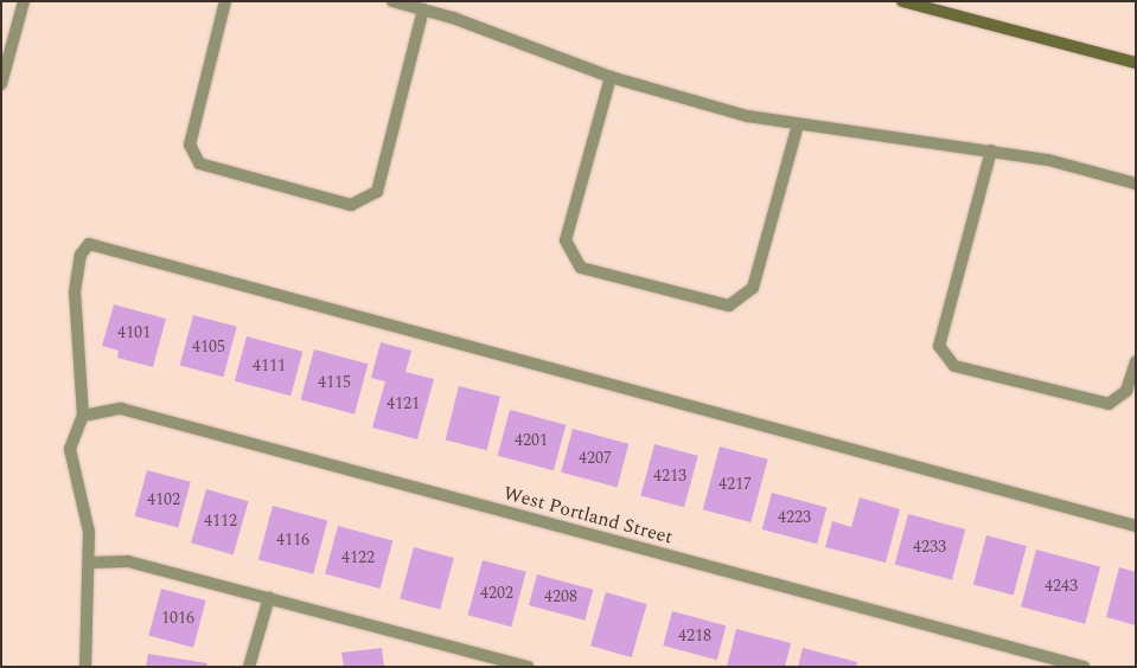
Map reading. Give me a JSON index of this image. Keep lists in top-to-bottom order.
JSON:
{
  "streets": {
    "street": ["West Portland Street"]
  },
  "house_numbers": [
    "4101",
    "4105",
    "4111",
    "4115",
    "4121",
    "4201",
    "4207",
    "4213",
    "4217",
    "4102",
    "4223",
    "4112",
    "4116",
    "4233",
    "4122",
    "4243",
    "4202",
    "4208",
    "1016",
    "4218"
  ]
}
